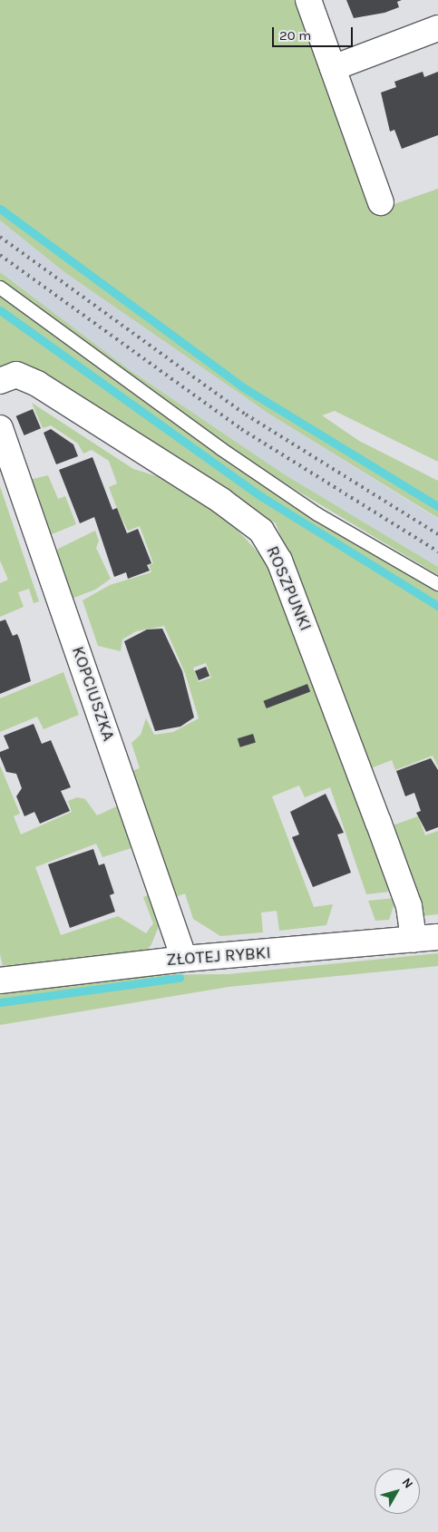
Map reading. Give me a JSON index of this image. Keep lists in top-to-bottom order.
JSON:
{
  "streets": {
    "street": ["ROSZPUNKI", "KOPCIUSZKA", "ZŁOTEJ RYBKI"]
  },
  "crossings": [
    ["ROSZPUNKI", "ZŁOTEJ RYBKI"],
    ["KOPCIUSZKA", "ZŁOTEJ RYBKI"]
  ],
  "scale_bar": "20 m",
  "north": "top right"
}
